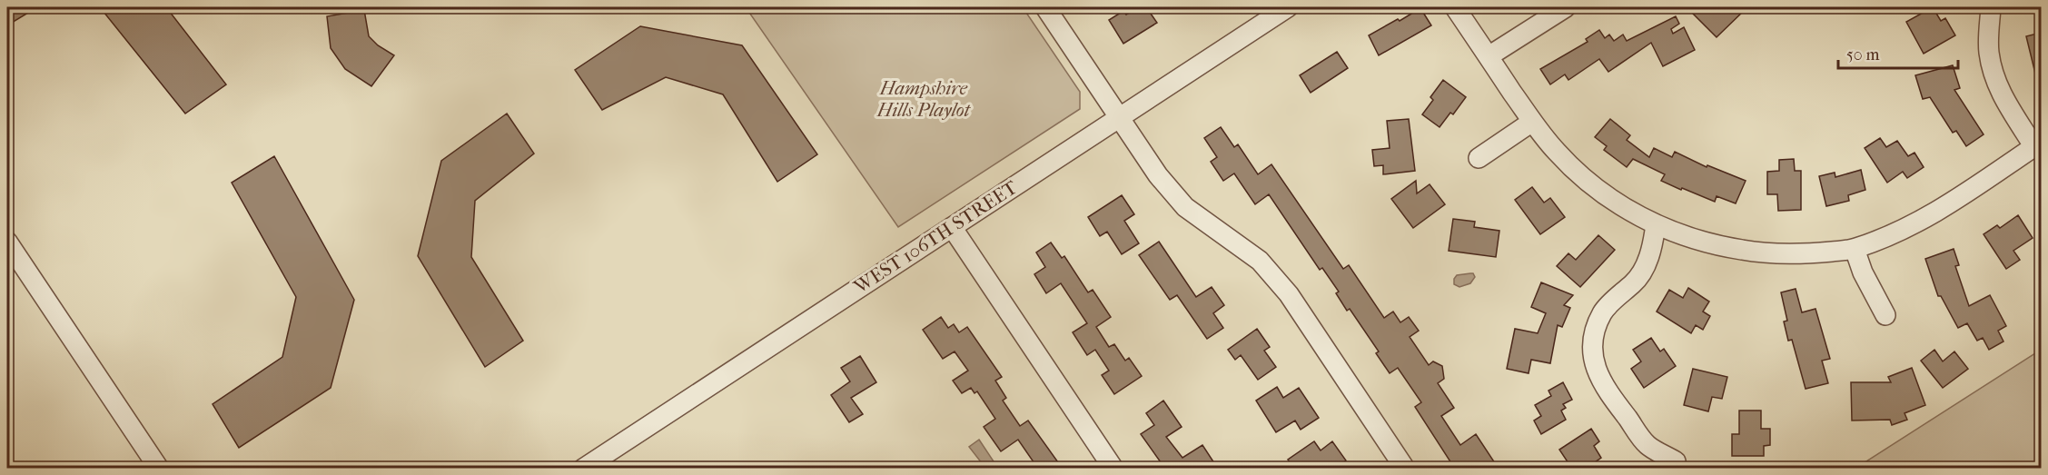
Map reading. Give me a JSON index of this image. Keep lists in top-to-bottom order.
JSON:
{
  "streets": {
    "street": ["WEST 106TH STREET"]
  },
  "parks": ["Hampshire Hills Playlot"],
  "scale_bar": "50 m"
}
